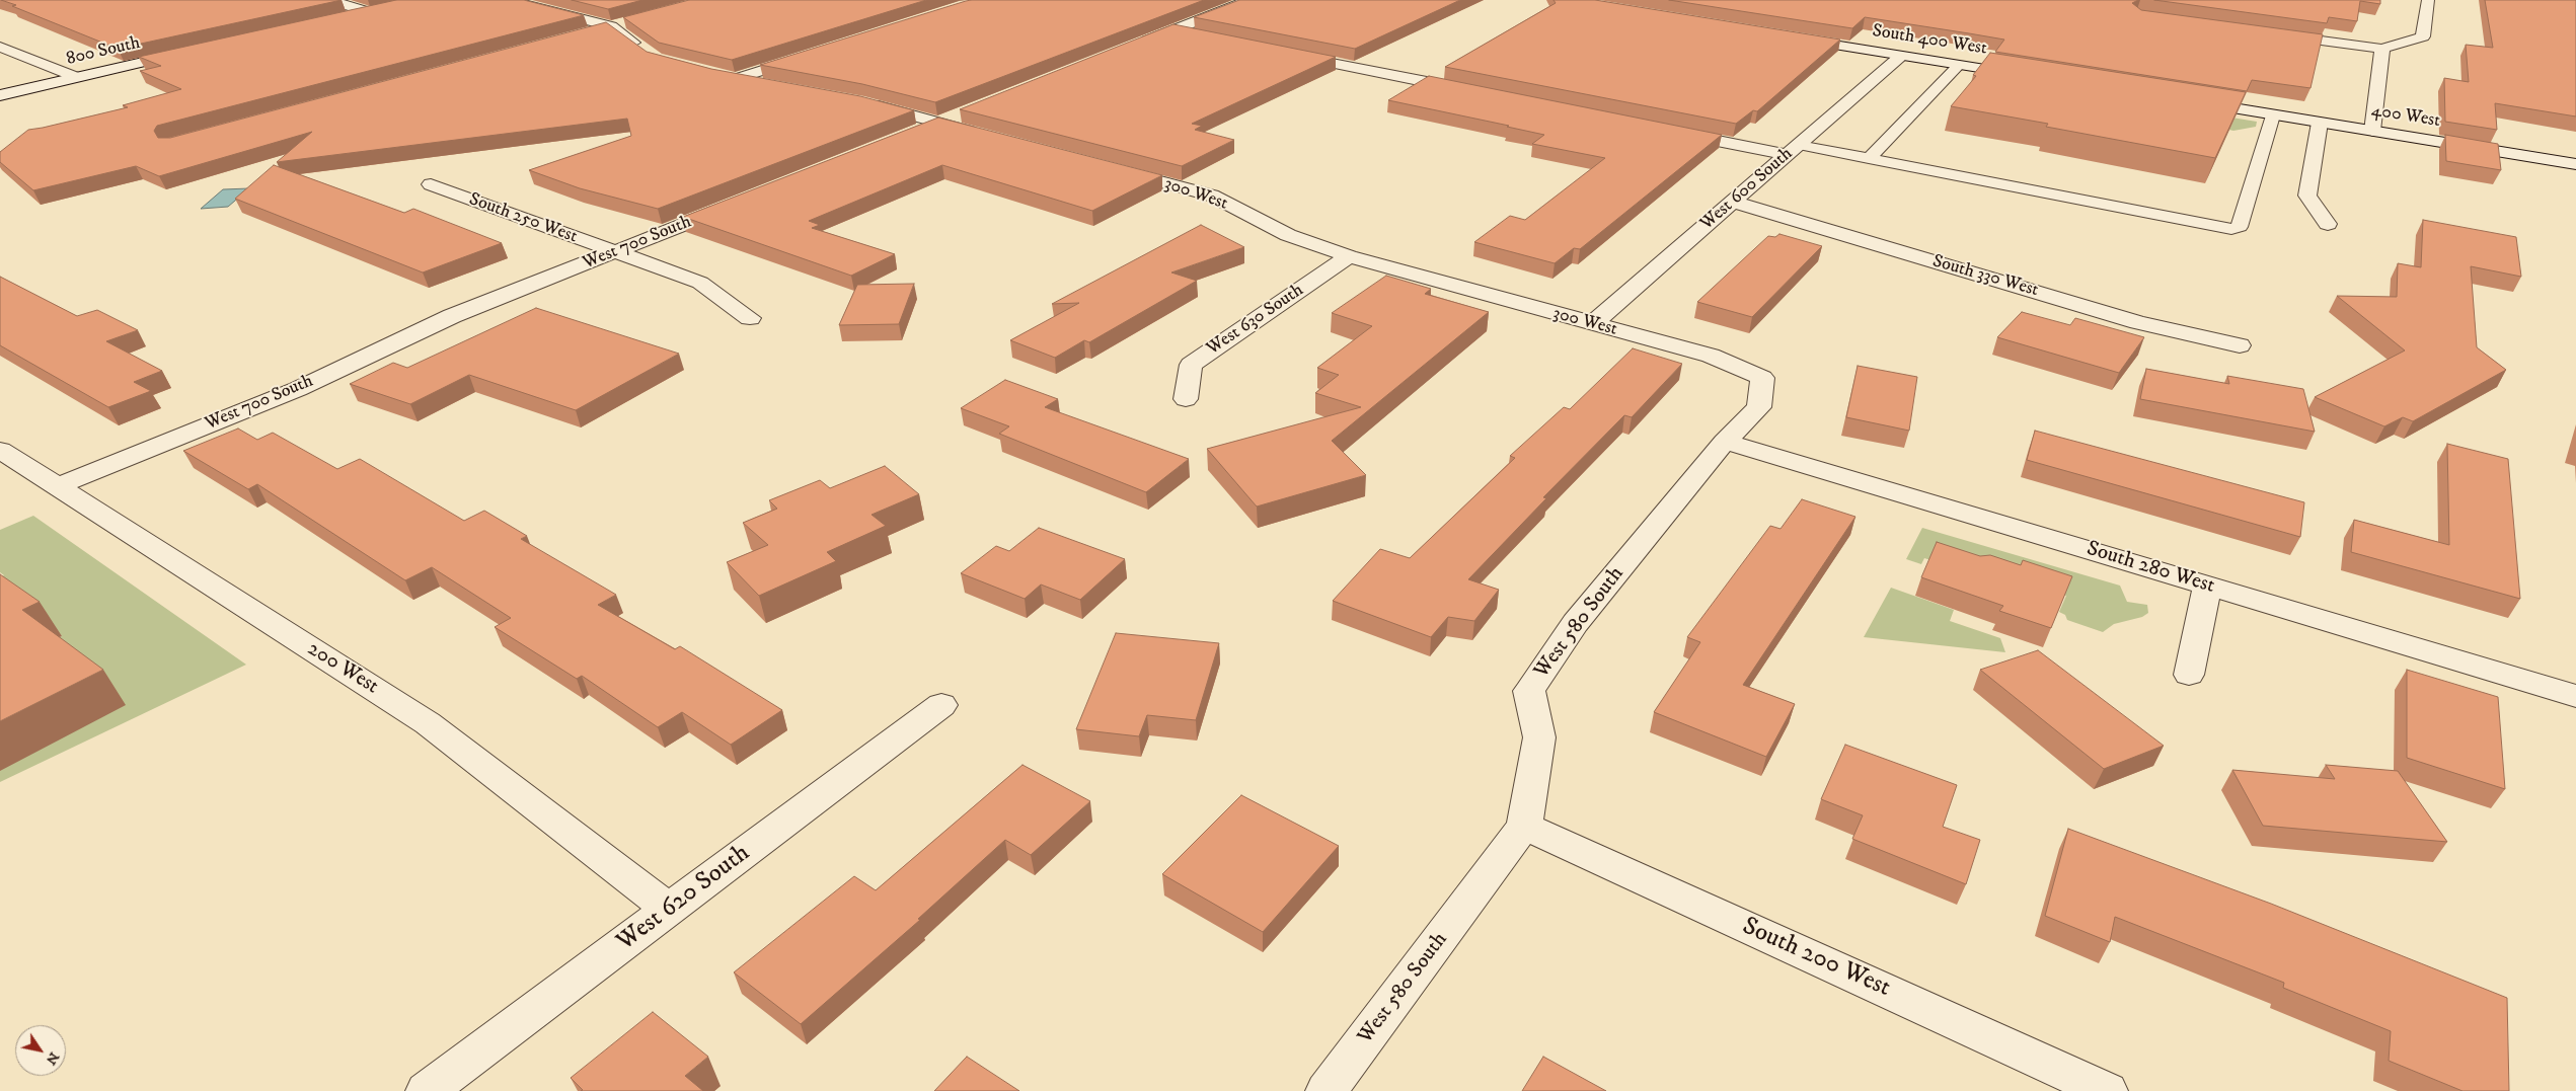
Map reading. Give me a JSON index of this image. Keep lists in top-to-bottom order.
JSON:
{
  "streets": {
    "street": [
      "South 400 West",
      "800 South",
      "400 West",
      "West 600 South",
      "300 West",
      "South 250 West",
      "West 700 South",
      "South 330 West",
      "West 630 South",
      "South 280 West",
      "West 580 South",
      "200 West",
      "West 620 South",
      "South 200 West"
    ]
  },
  "crossings": [
    ["South 400 West", "West 600 South"],
    ["West 600 South", "300 West"],
    ["West 600 South", "South 330 West"],
    ["300 West", "West 630 South"],
    ["300 West", "West 580 South"],
    ["South 250 West", "West 700 South"],
    ["West 700 South", "200 West"],
    ["South 280 West", "West 580 South"],
    ["West 580 South", "South 200 West"],
    ["200 West", "West 620 South"]
  ],
  "north": "bottom right"
}
